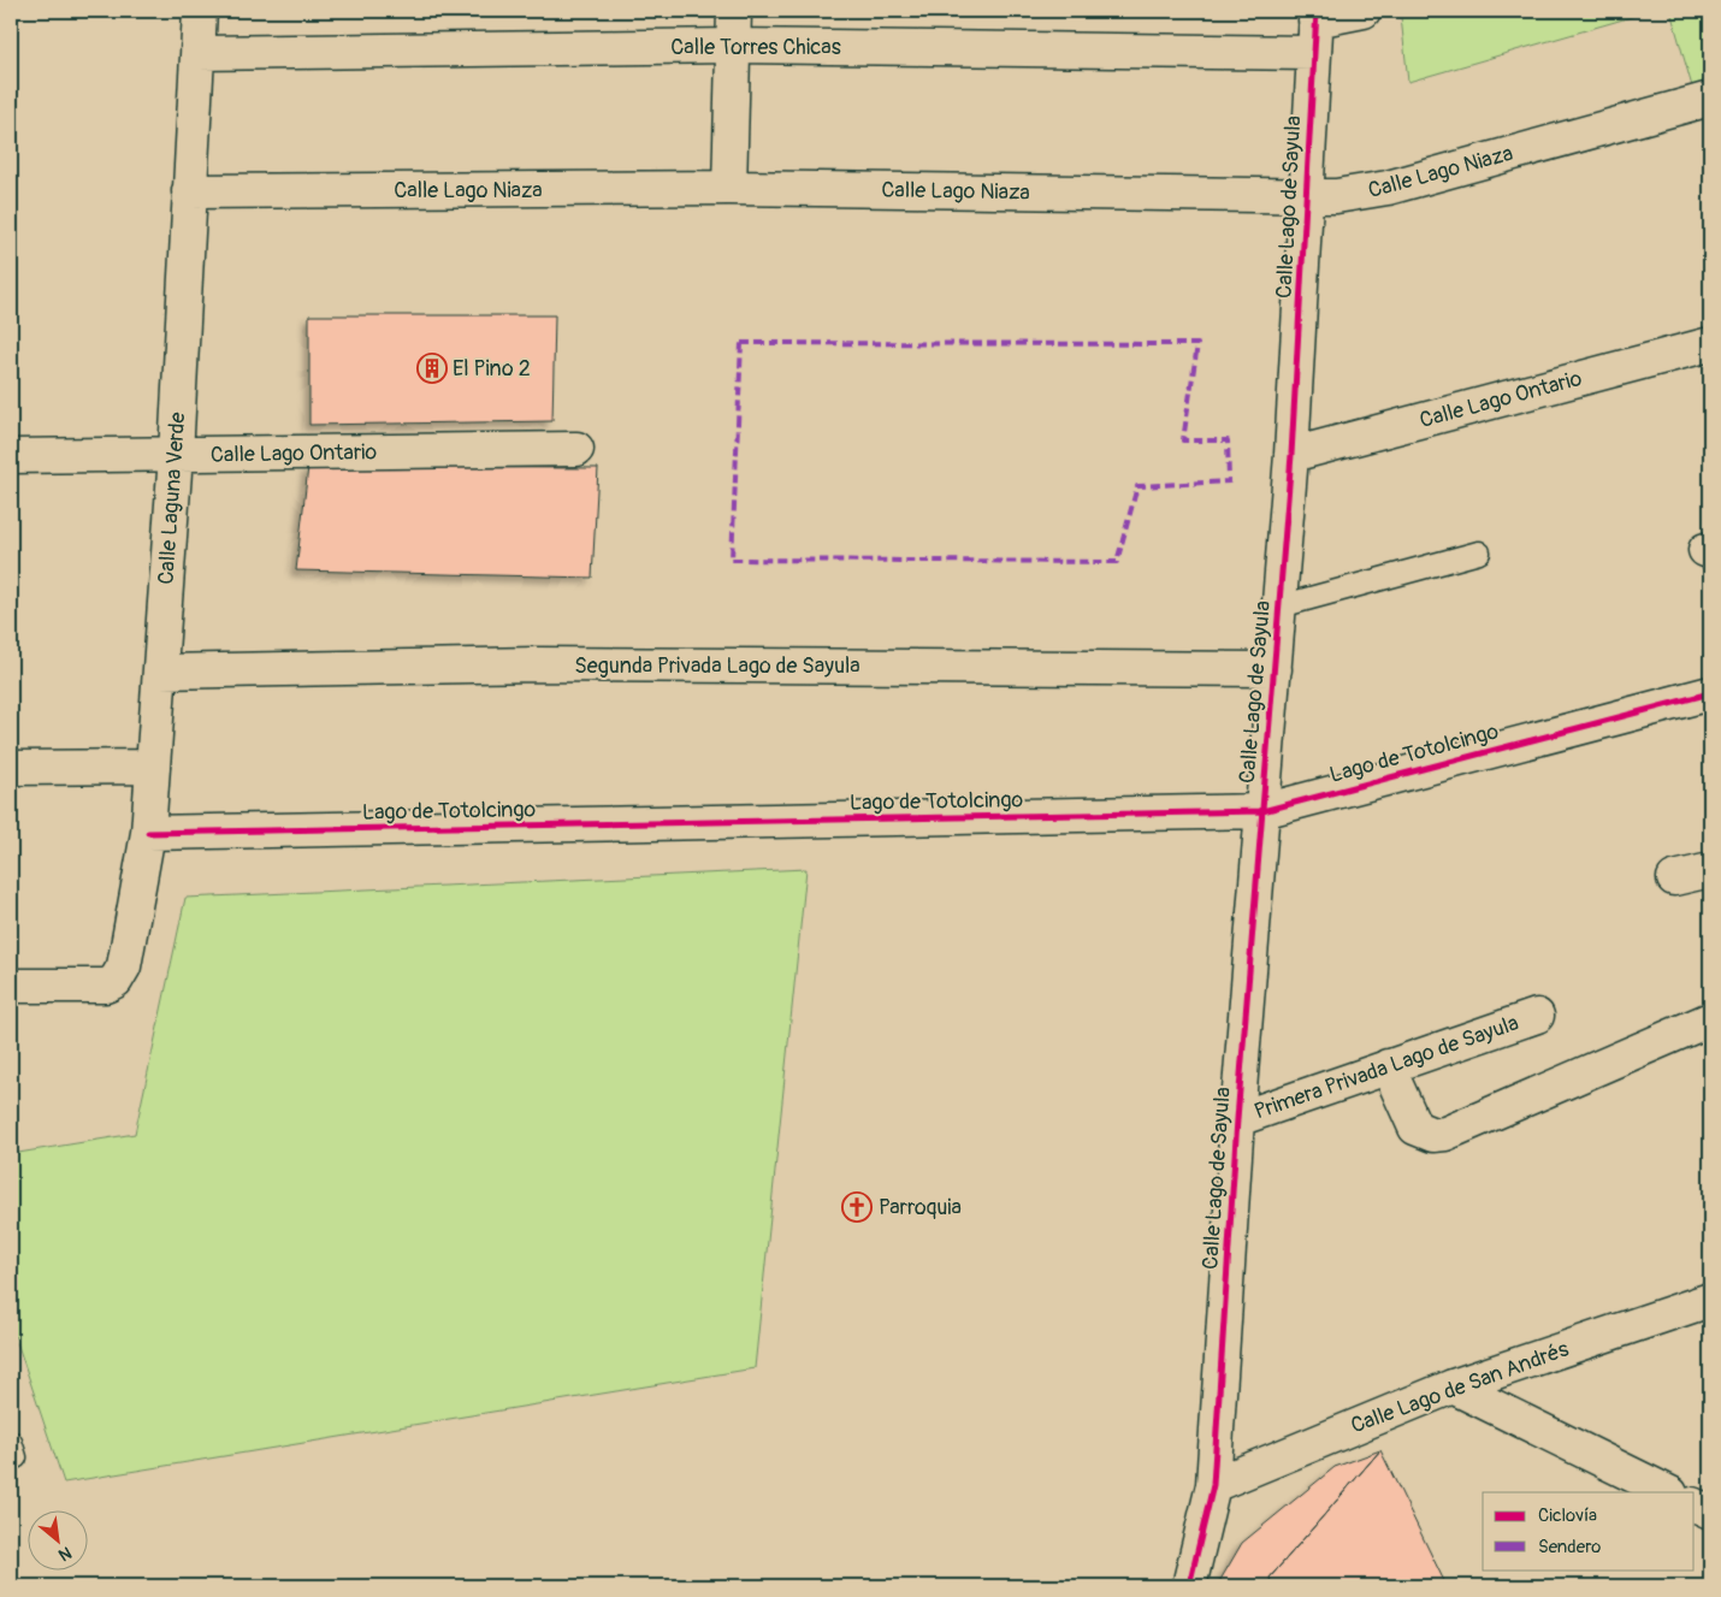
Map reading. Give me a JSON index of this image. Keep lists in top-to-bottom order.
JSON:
{
  "streets": {
    "street": [
      "Calle Torres Chicas",
      "Calle Lago Niaza",
      "Calle Lago de Sayula",
      "Calle Lago Ontario",
      "Calle Laguna Verde",
      "Segunda Privada Lago de Sayula",
      "Lago de Totolcingo",
      "Primera Privada Lago de Sayula",
      "Calle Lago de San Andrés"
    ]
  },
  "crossings": [
    ["Calle Torres Chicas", "Calle Lago de Sayula"],
    ["Calle Torres Chicas", "Calle Laguna Verde"],
    ["Calle Lago Niaza", "Calle Lago de Sayula"],
    ["Calle Lago Niaza", "Calle Laguna Verde"],
    ["Calle Lago de Sayula", "Calle Lago Ontario"],
    ["Calle Lago de Sayula", "Segunda Privada Lago de Sayula"],
    ["Calle Lago de Sayula", "Lago de Totolcingo"],
    ["Calle Lago de Sayula", "Primera Privada Lago de Sayula"],
    ["Calle Lago de Sayula", "Calle Lago de San Andrés"],
    ["Calle Lago Ontario", "Calle Laguna Verde"],
    ["Calle Laguna Verde", "Segunda Privada Lago de Sayula"],
    ["Calle Laguna Verde", "Lago de Totolcingo"]
  ],
  "places": {
    "building": ["El Pino 2"],
    "church": ["Parroquia"]
  },
  "legend": ["Ciclovía", "Sendero"],
  "north": "bottom right"
}
